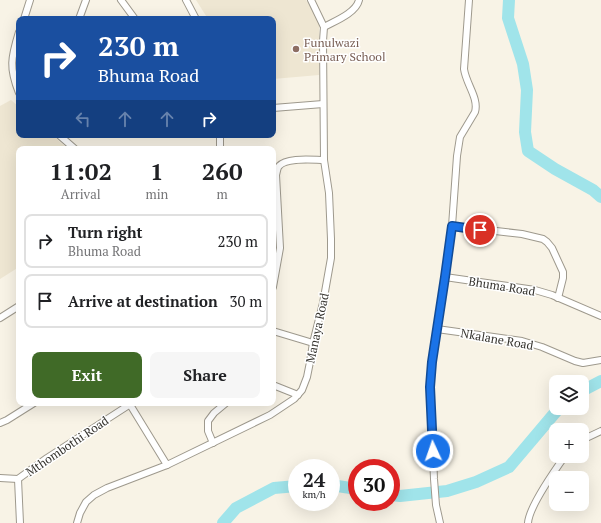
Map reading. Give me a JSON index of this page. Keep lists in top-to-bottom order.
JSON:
{
  "streets": {
    "street": [
      "Bhuma Road",
      "Manaya Road",
      "Nkalane Road",
      "Mthombothi Road"
    ]
  },
  "places": ["Funulwazi Primary School"],
  "page": {
    "turn": ["230 m", "Bhuma Road"],
    "eta": [
      "11:02",
      "Arrival",
      "1",
      "min",
      "260",
      "m"
    ],
    "list": [
      {
        "name": "Turn right",
        "note": "Bhuma Road",
        "value": "230 m"
      },
      {
        "name": "Arrive at destination",
        "value": "30 m"
      }
    ],
    "buttons": ["Exit", "Share"],
    "map_buttons": ["+", "−"],
    "speed": "24 km/h",
    "limit": "30"
  }
}
